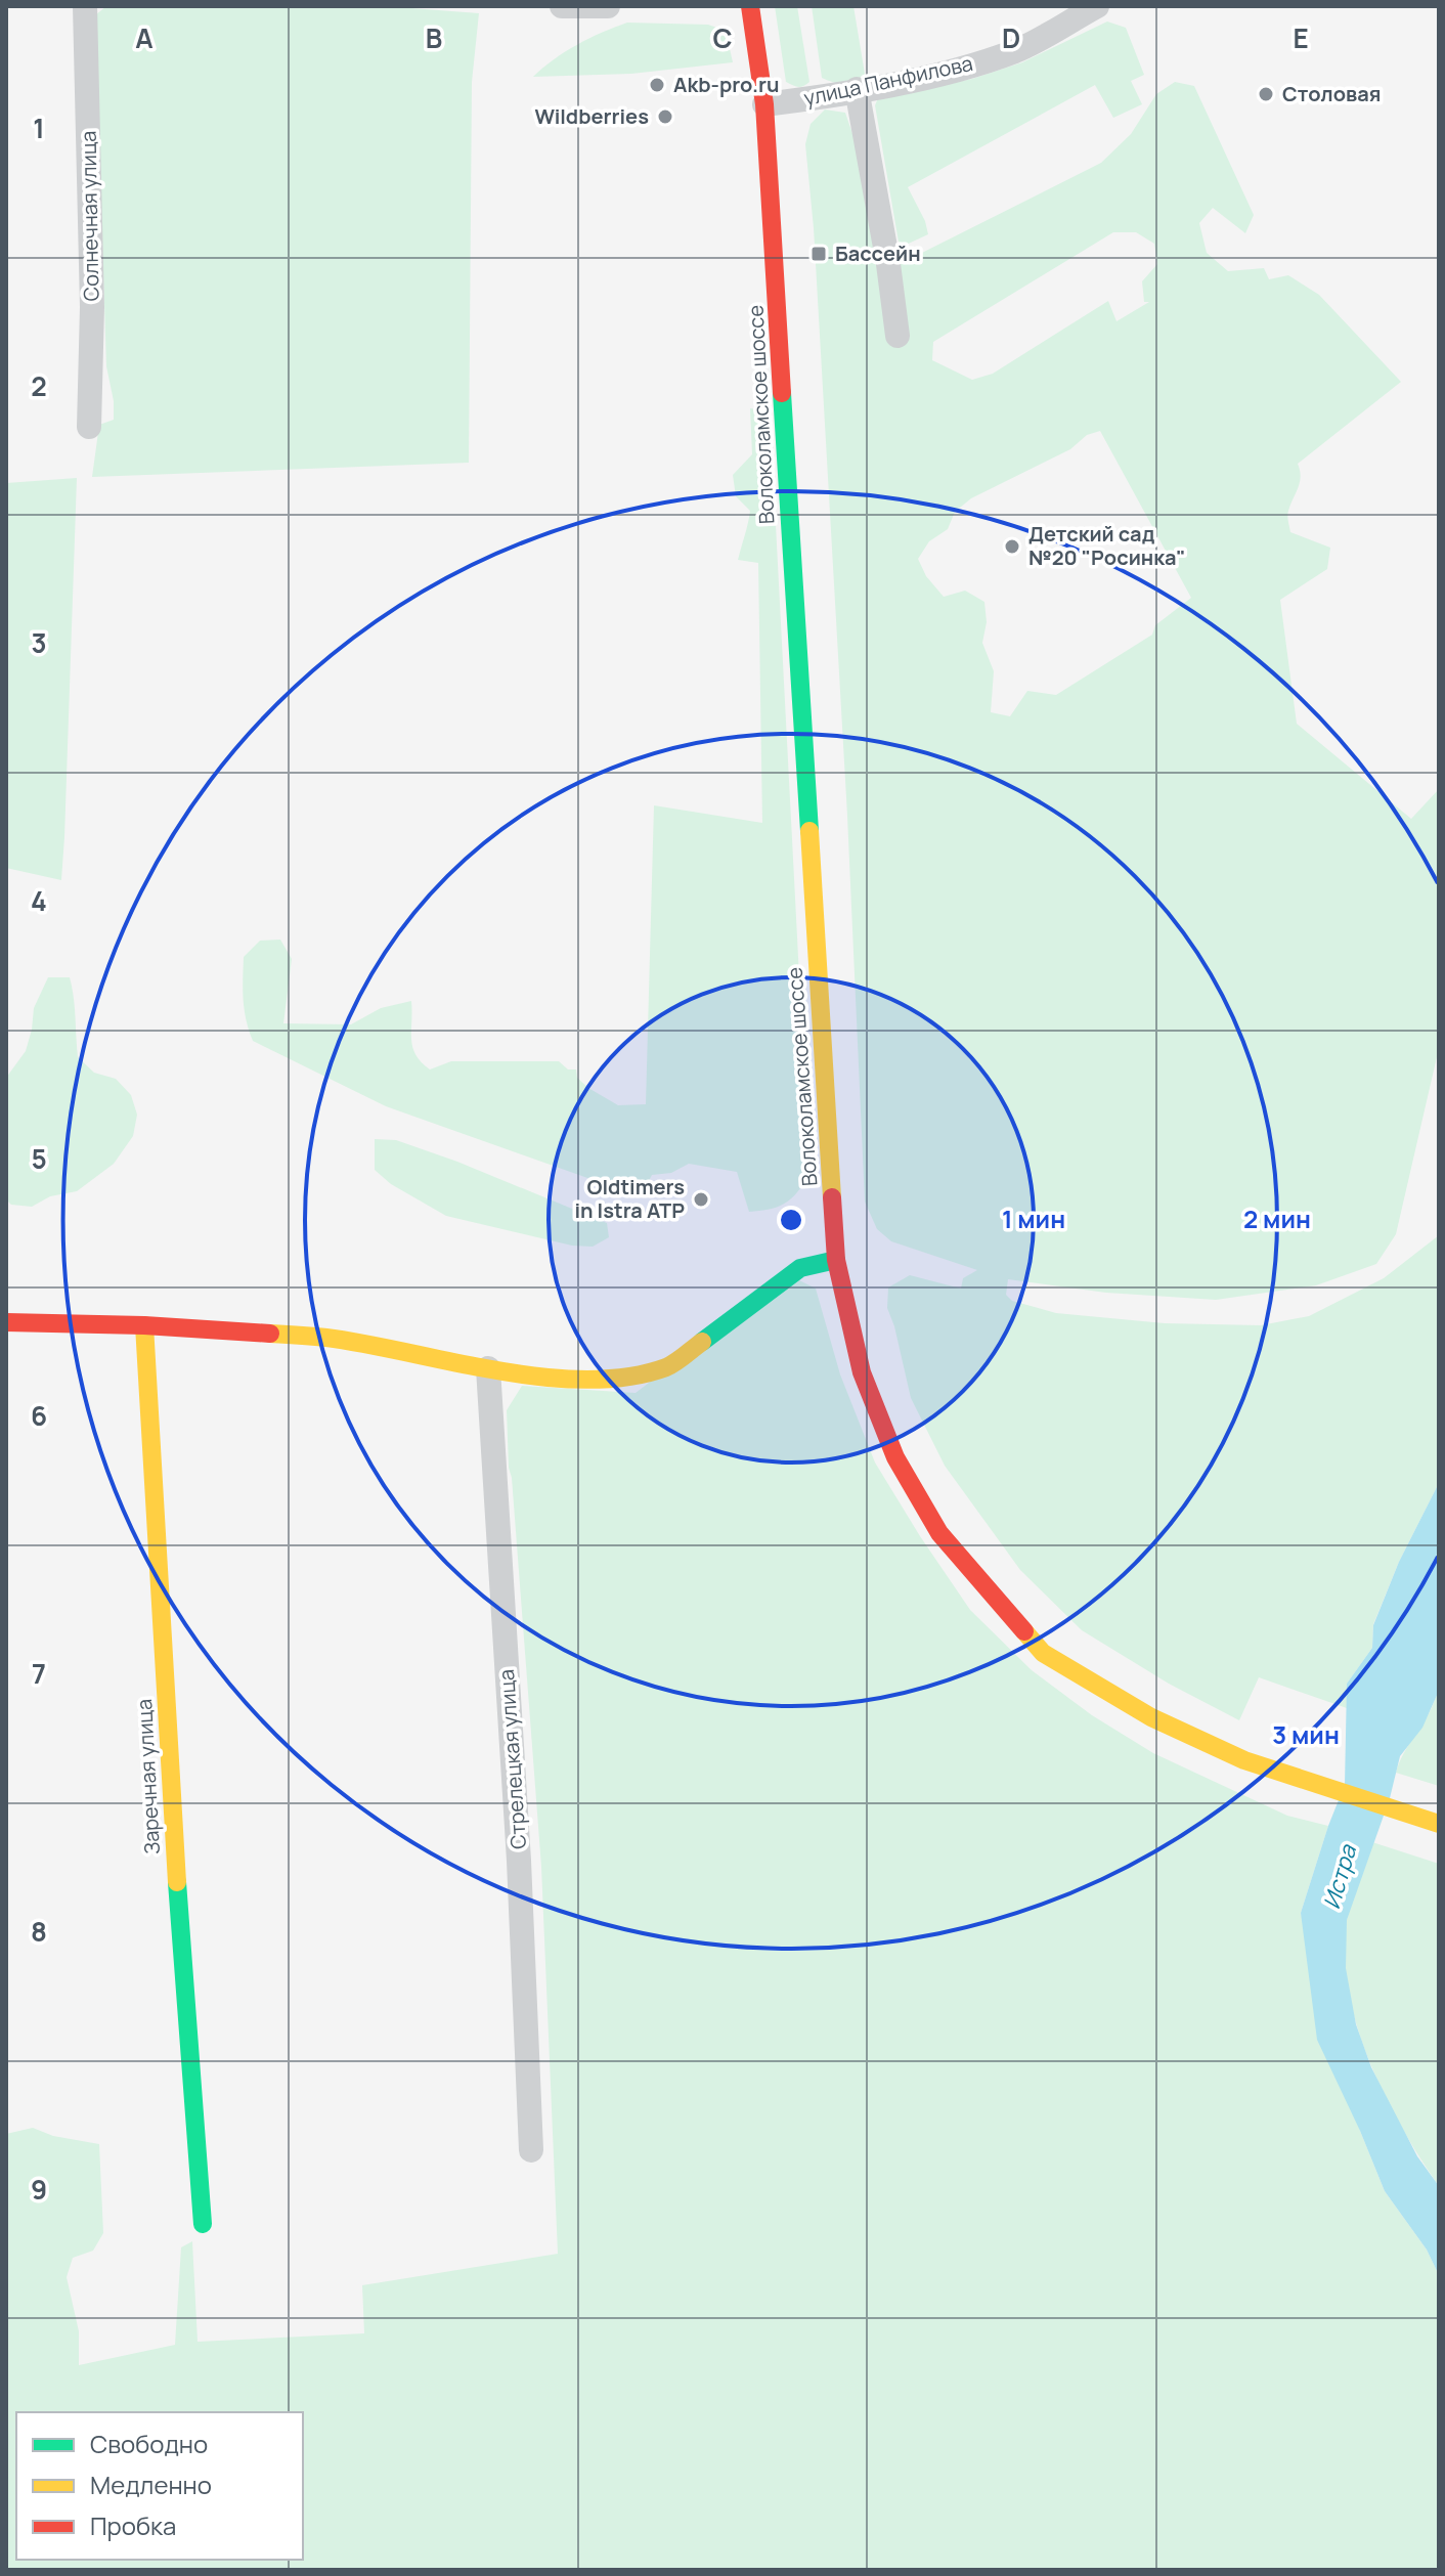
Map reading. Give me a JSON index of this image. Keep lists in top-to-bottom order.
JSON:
{
  "streets": {
    "main road": ["Волоколамское шоссе", "Заречная улица"],
    "street": ["улица Панфилова", "Солнечная улица", "Стрелецкая улица"]
  },
  "crossings": [
    ["улица Панфилова", "Волоколамское шоссе"]
  ],
  "water": ["Истра"],
  "places": {
    "other": [
      "Akb-pro.ru",
      "Столовая",
      "Wildberries",
      "Детский сад №20 \"Росинка\"",
      "Oldtimers in Istra ATP"
    ],
    "transit": ["Бассейн"]
  },
  "legend": ["Свободно", "Медленно", "Пробка"],
  "grid": {
    "columns": [
      "A",
      "B",
      "C",
      "D",
      "E"
    ],
    "rows": [
      "1",
      "2",
      "3",
      "4",
      "5",
      "6",
      "7",
      "8",
      "9"
    ]
  },
  "rings": ["1 мин", "2 мин", "3 мин"]
}
